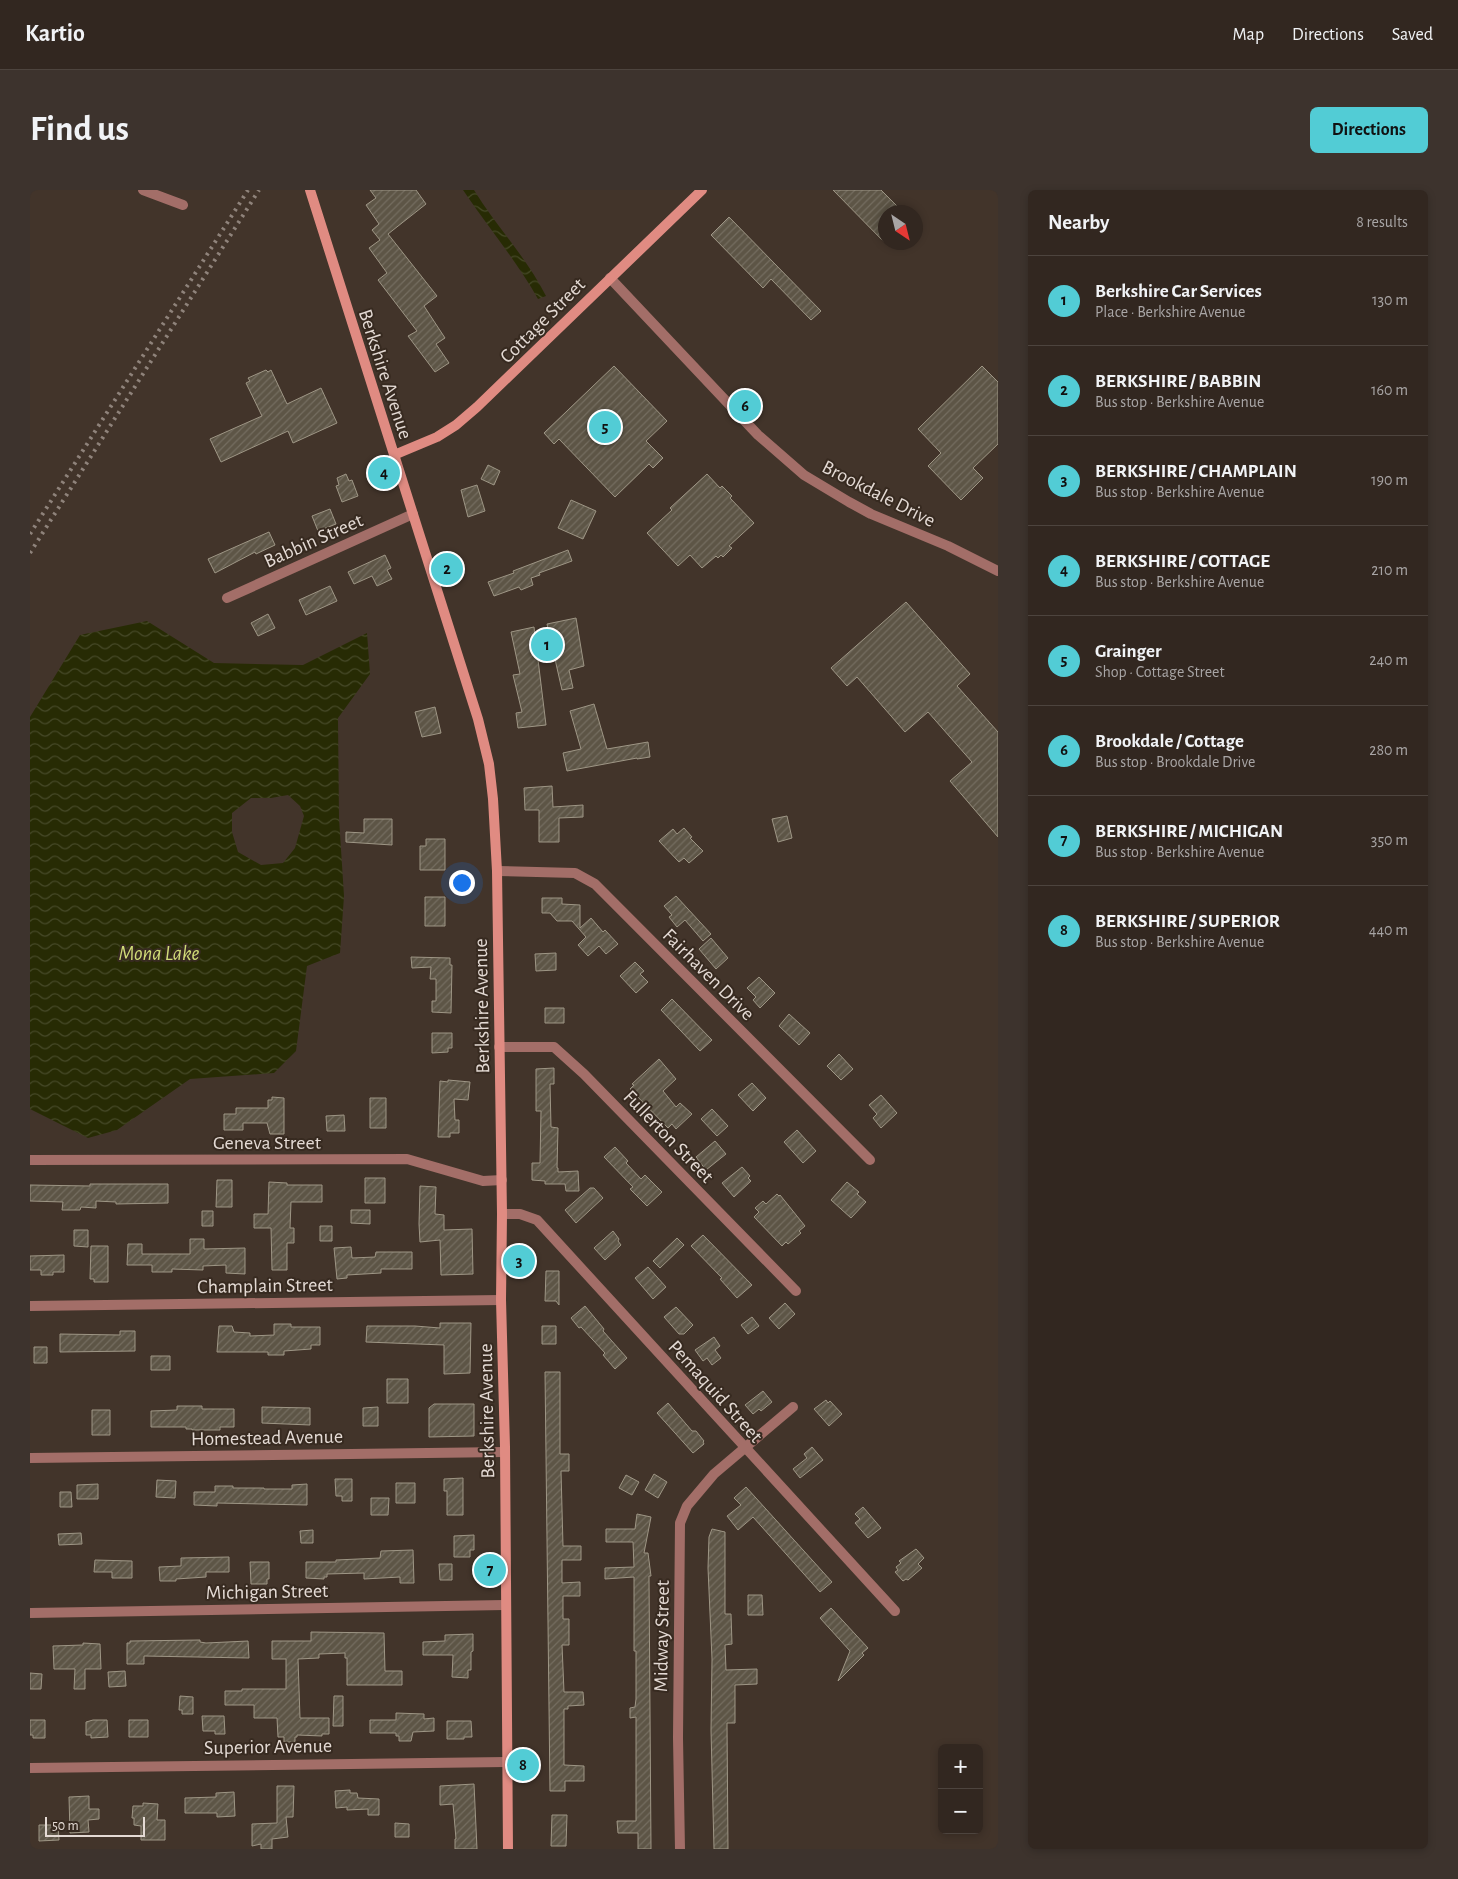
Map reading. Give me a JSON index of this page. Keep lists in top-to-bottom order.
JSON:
{
  "streets": {
    "main road": ["Cottage Street", "Berkshire Avenue"],
    "street": [
      "Brookdale Drive",
      "Babbin Street",
      "Fairhaven Drive",
      "Fullerton Street",
      "Geneva Street",
      "Champlain Street",
      "Pemaquid Street",
      "Homestead Avenue",
      "Michigan Street",
      "Midway Street",
      "Superior Avenue"
    ]
  },
  "crossings": [
    ["Cottage Street", "Berkshire Avenue"],
    ["Cottage Street", "Brookdale Drive"],
    ["Berkshire Avenue", "Babbin Street"],
    ["Berkshire Avenue", "Fairhaven Drive"],
    ["Berkshire Avenue", "Fullerton Street"],
    ["Berkshire Avenue", "Geneva Street"],
    ["Berkshire Avenue", "Champlain Street"],
    ["Berkshire Avenue", "Pemaquid Street"],
    ["Berkshire Avenue", "Homestead Avenue"],
    ["Berkshire Avenue", "Michigan Street"],
    ["Berkshire Avenue", "Superior Avenue"],
    ["Pemaquid Street", "Midway Street"]
  ],
  "water": ["Mona Lake"],
  "scale_bar": "50 m",
  "north": "bottom right",
  "page": {
    "header": "Kartio",
    "nav": ["Map", "Directions", "Saved"],
    "buttons": "Directions",
    "title": "Find us",
    "heading": ["Nearby", "8 results"],
    "list": [
      {
        "mark": "1",
        "name": "Berkshire Car Services",
        "note": "Place · Berkshire Avenue",
        "value": "130 m"
      },
      {
        "mark": "2",
        "name": "BERKSHIRE / BABBIN",
        "note": "Bus stop · Berkshire Avenue",
        "value": "160 m"
      },
      {
        "mark": "3",
        "name": "BERKSHIRE / CHAMPLAIN",
        "note": "Bus stop · Berkshire Avenue",
        "value": "190 m"
      },
      {
        "mark": "4",
        "name": "BERKSHIRE / COTTAGE",
        "note": "Bus stop · Berkshire Avenue",
        "value": "210 m"
      },
      {
        "mark": "5",
        "name": "Grainger",
        "note": "Shop · Cottage Street",
        "value": "240 m"
      },
      {
        "mark": "6",
        "name": "Brookdale / Cottage",
        "note": "Bus stop · Brookdale Drive",
        "value": "280 m"
      },
      {
        "mark": "7",
        "name": "BERKSHIRE / MICHIGAN",
        "note": "Bus stop · Berkshire Avenue",
        "value": "350 m"
      },
      {
        "mark": "8",
        "name": "BERKSHIRE / SUPERIOR",
        "note": "Bus stop · Berkshire Avenue",
        "value": "440 m"
      }
    ],
    "pins": [
      "6",
      "5",
      "4",
      "2",
      "1",
      "3",
      "7",
      "8"
    ],
    "map_buttons": ["+", "−"],
    "scale": "50 m"
  }
}
